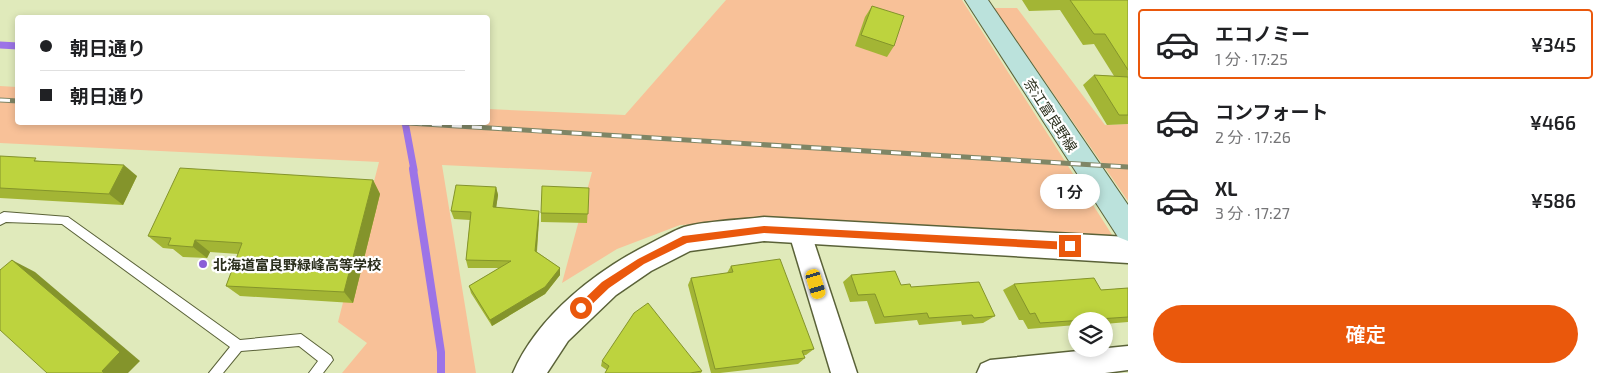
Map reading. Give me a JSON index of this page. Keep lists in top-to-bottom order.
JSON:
{
  "streets": {
    "main road": ["奈江富良野線"]
  },
  "places": ["北海道富良野緑峰高等学校"],
  "page": {
    "list": [
      {
        "name": "エコノミー",
        "note": "1 分 · 17:25",
        "value": "¥345"
      },
      {
        "name": "コンフォート",
        "note": "2 分 · 17:26",
        "value": "¥466"
      },
      {
        "name": "XL",
        "note": "3 分 · 17:27",
        "value": "¥586"
      }
    ],
    "banner": ["朝日通り", "朝日通り"],
    "bubble": "1 分",
    "buttons": "確定"
  }
}
